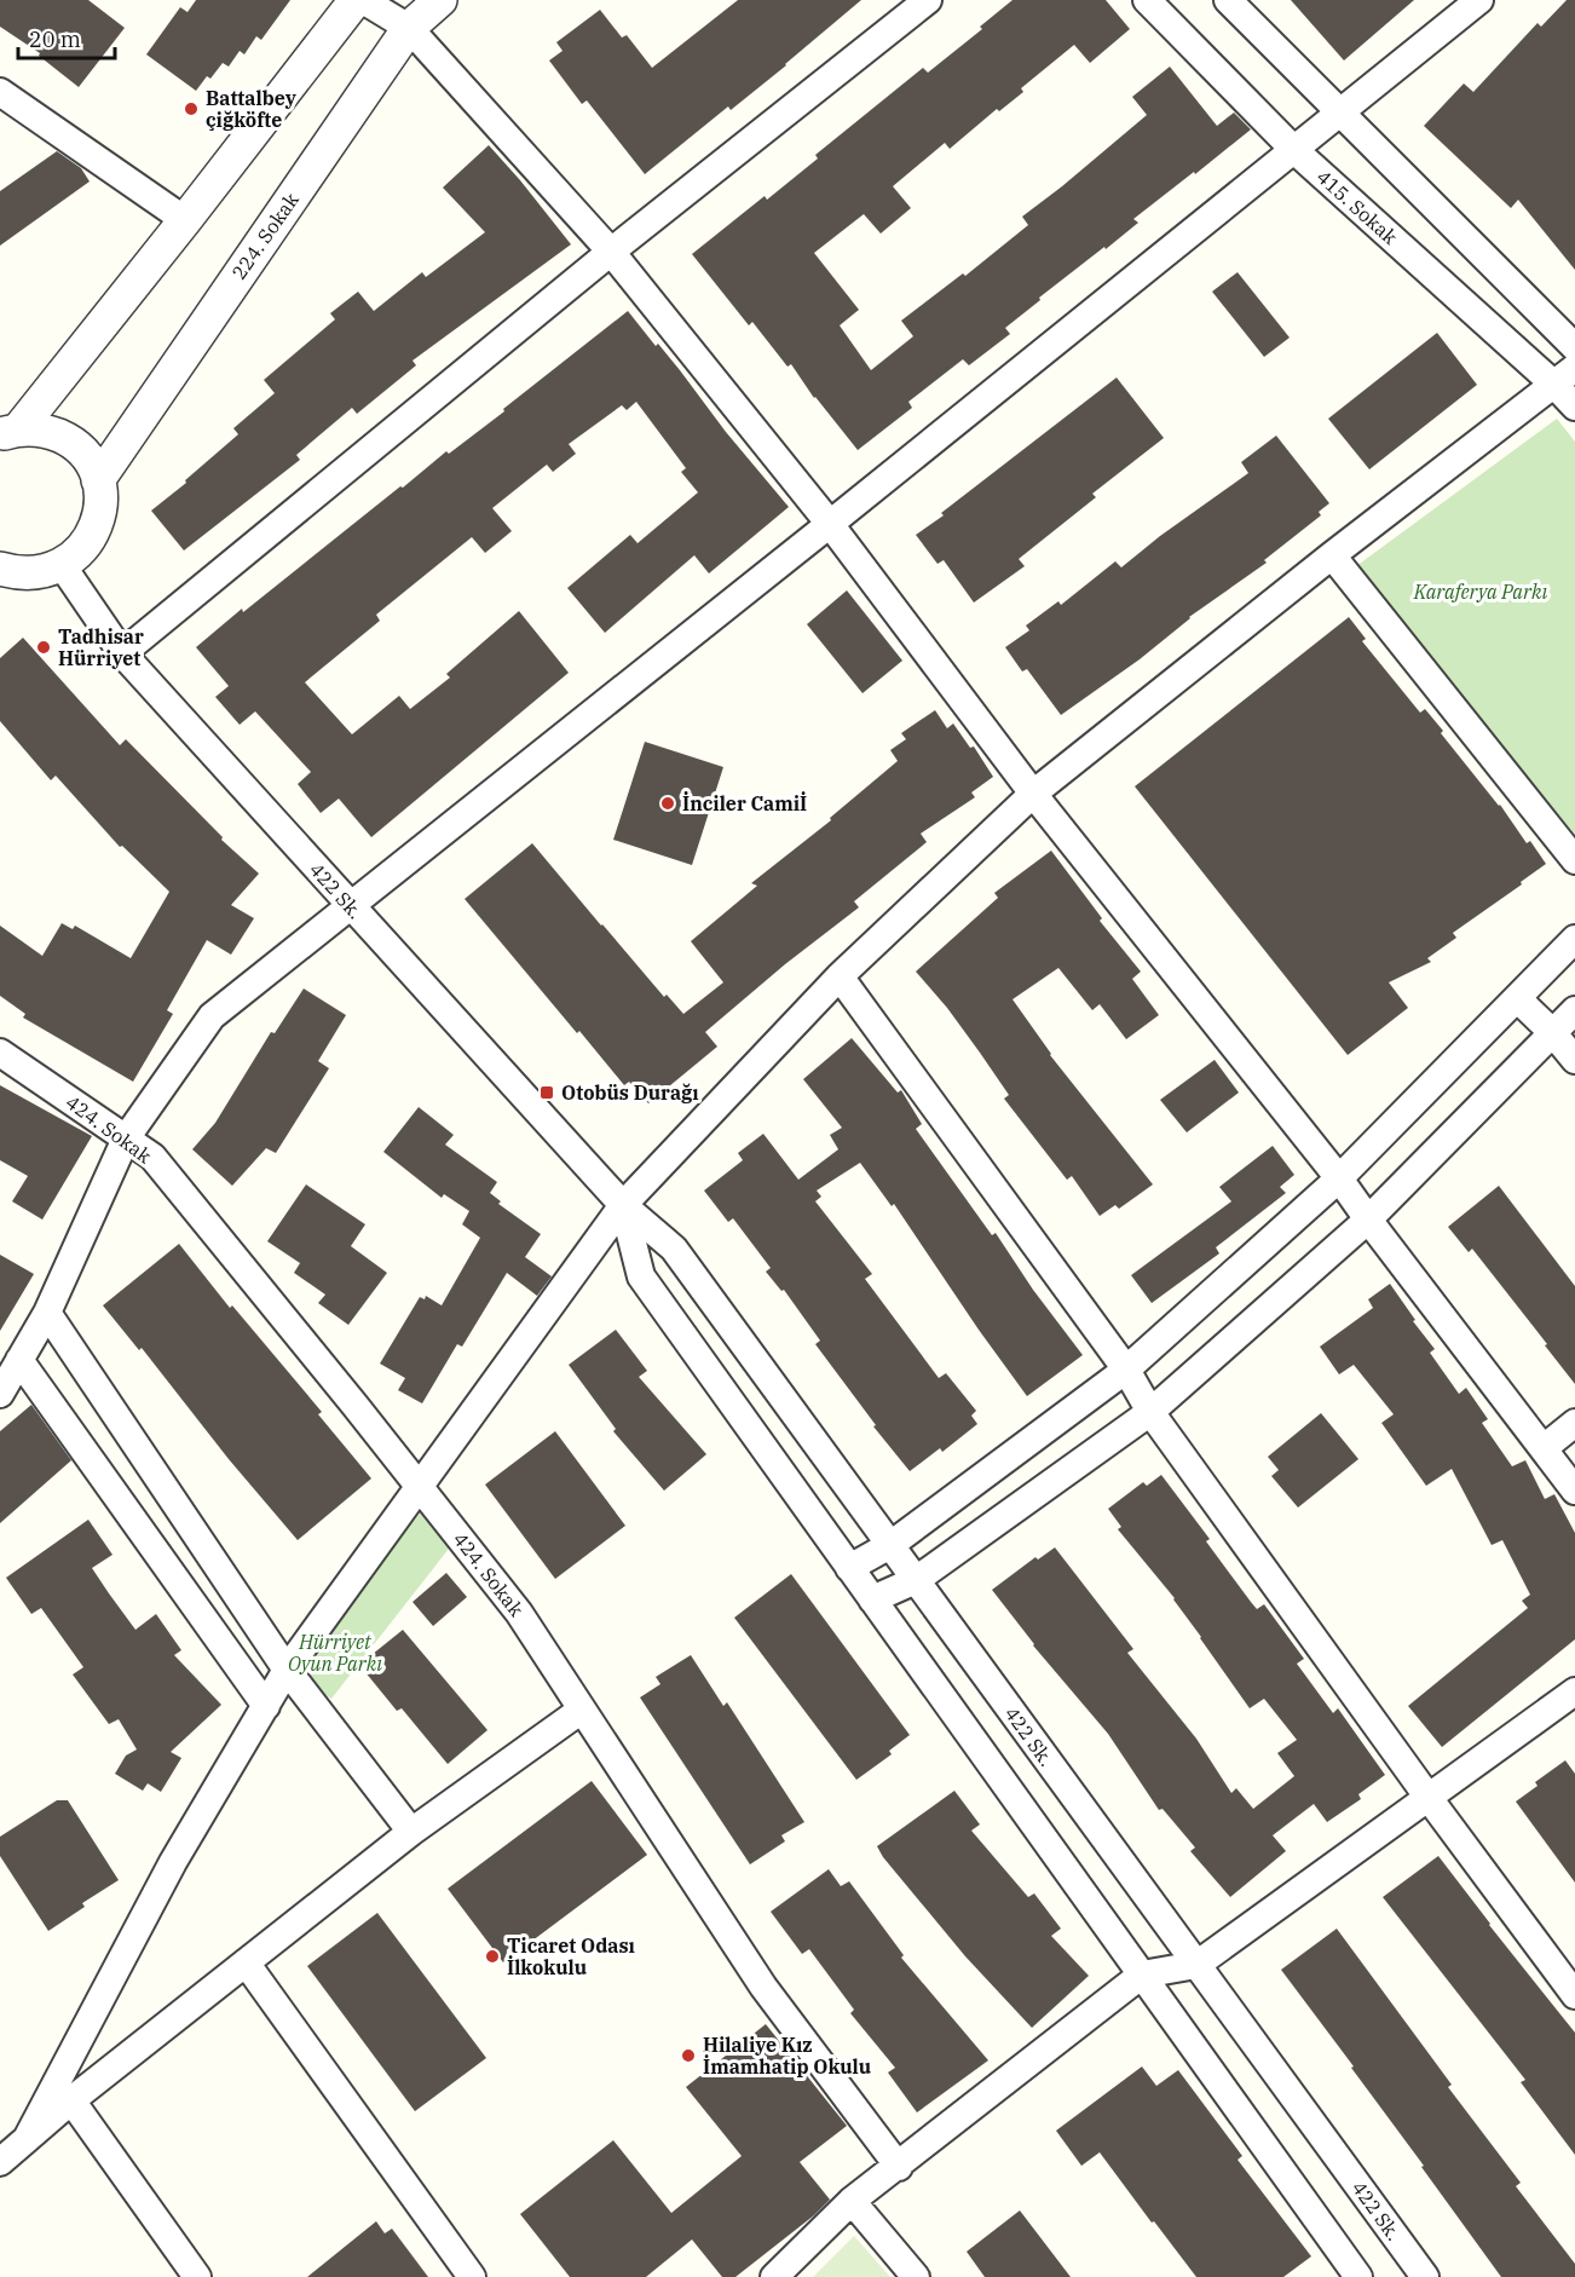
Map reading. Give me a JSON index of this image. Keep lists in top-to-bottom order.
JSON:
{
  "streets": {
    "street": [
      "415. Sokak",
      "224. Sokak",
      "422 Sk.",
      "424. Sokak"
    ]
  },
  "parks": ["Karaferya Parkı", "Hürriyet Oyun Parkı"],
  "places": {
    "other": [
      "Battalbey çiğköfte",
      "Tadhisar Hürriyet",
      "İnciler Camiİ",
      "Ticaret Odası İlkokulu",
      "Hilaliye Kız İmamhatip Okulu"
    ],
    "transit": ["Otobüs Durağı"]
  },
  "scale_bar": "20 m"
}
